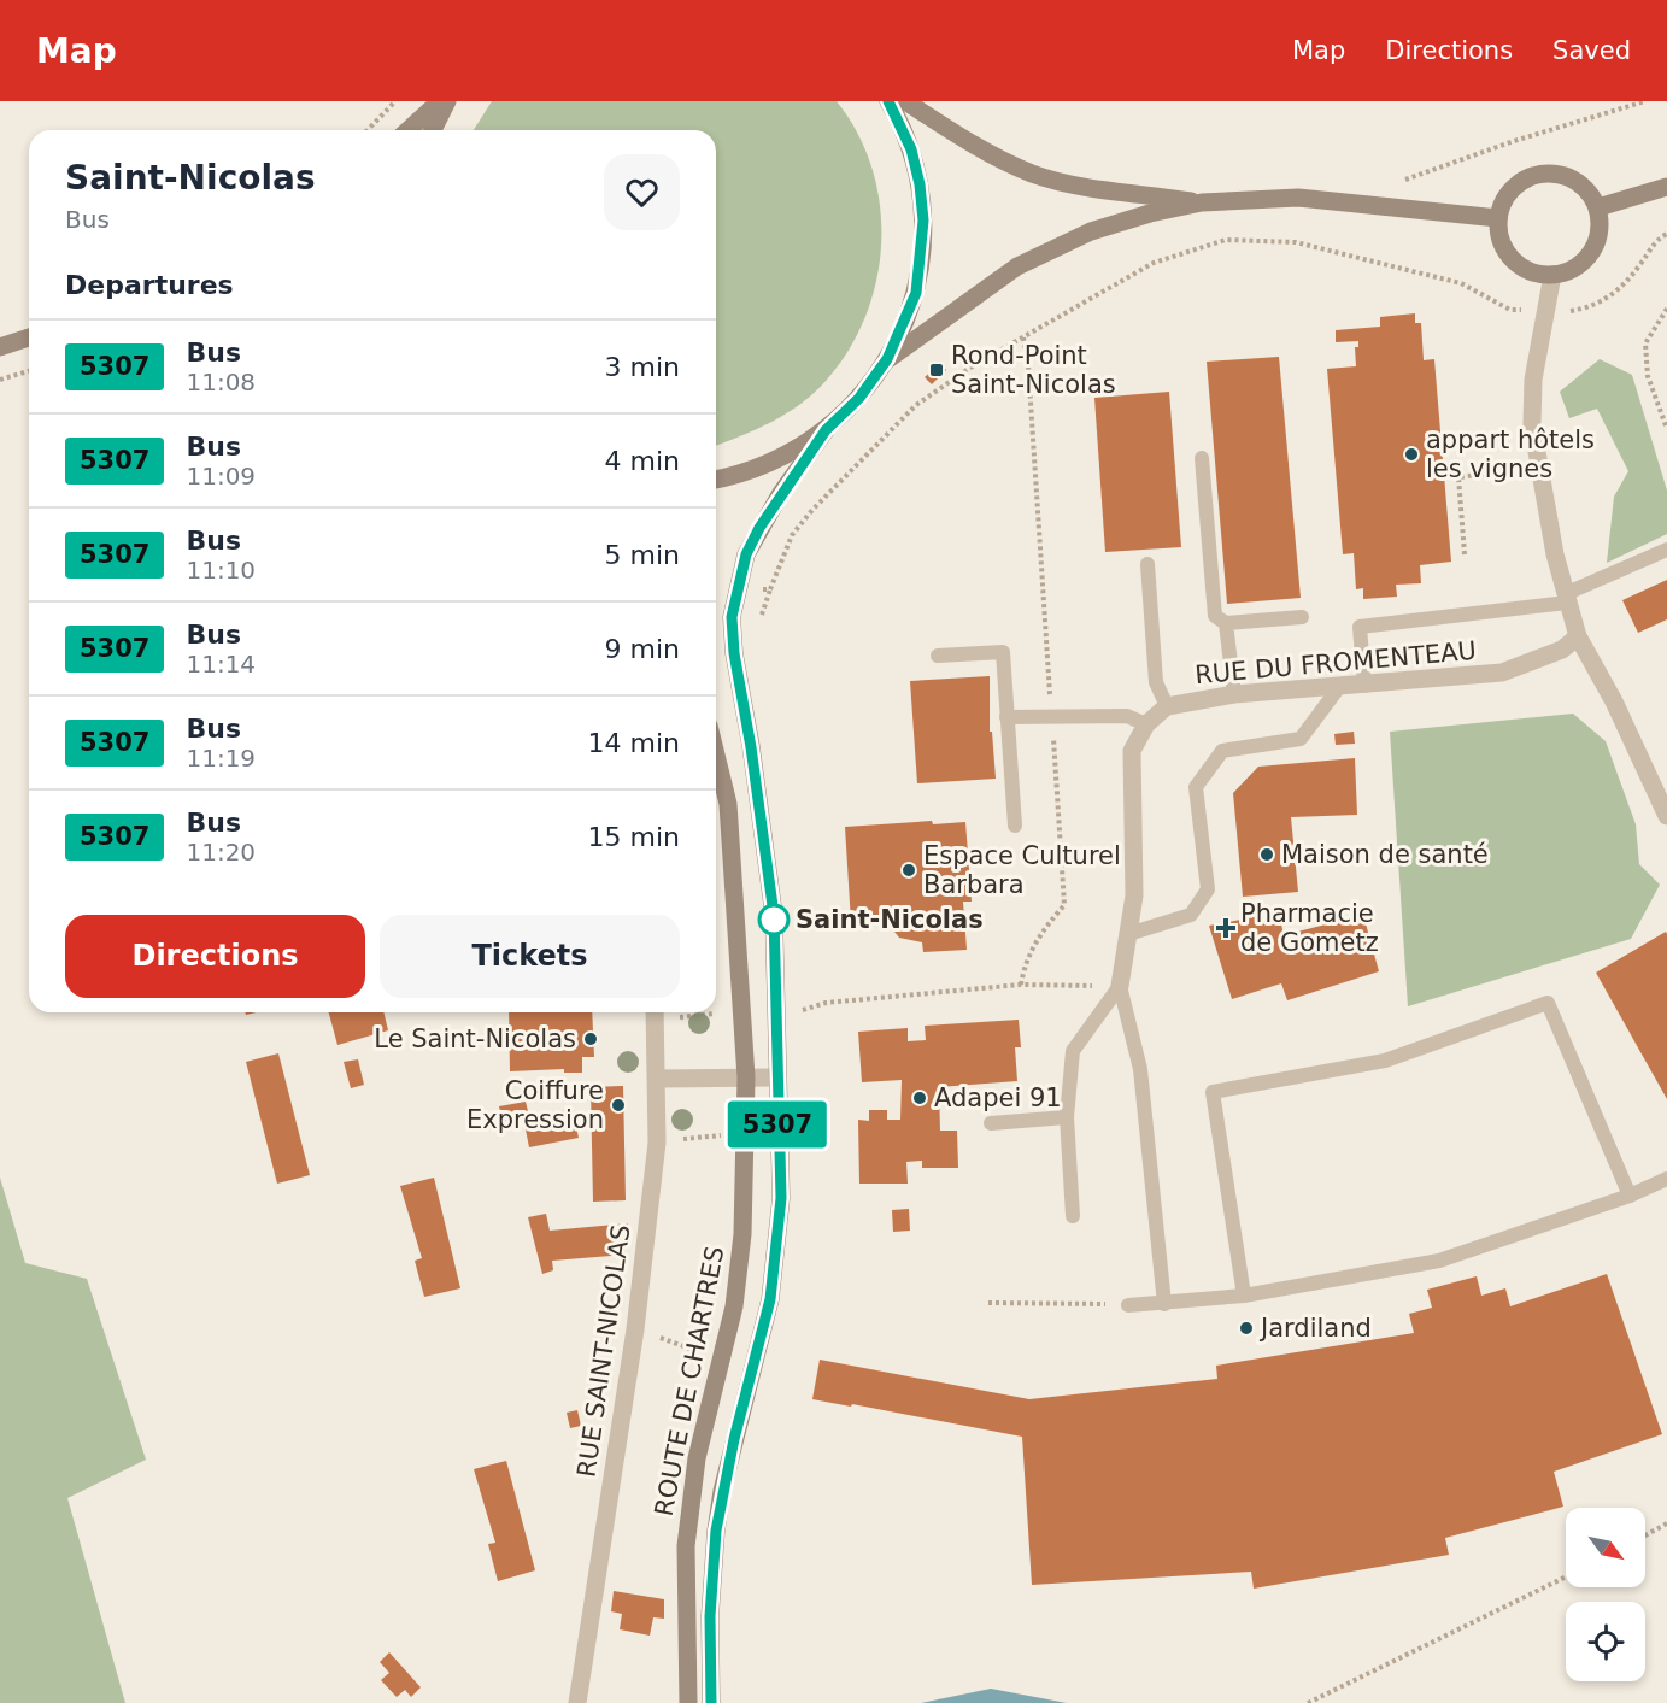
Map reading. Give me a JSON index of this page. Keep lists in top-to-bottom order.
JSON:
{
  "streets": {
    "main road": ["ROUTE DE CHARTRES"],
    "street": ["RUE DU FROMENTEAU", "RUE SAINT-NICOLAS"]
  },
  "places": {
    "transit": ["Rond-Point Saint-Nicolas"],
    "other": [
      "appart hôtels les vignes",
      "Maison de santé",
      "Espace Culturel Barbara",
      "Saint-Nicolas",
      "Le Saint-Nicolas",
      "Adapei 91",
      "Coiffure Expression",
      "Jardiland"
    ],
    "health": ["Pharmacie de Gometz"]
  },
  "lines": ["bus line 5307"],
  "north": "bottom right",
  "page": {
    "header": "Map",
    "nav": ["Map", "Directions", "Saved"],
    "on_map": "5307",
    "heading": [
      ["Saint-Nicolas", "Bus"],
      "Departures"
    ],
    "list": [
      {
        "mark": "5307",
        "name": "Bus",
        "note": "11:08",
        "value": "3 min"
      },
      {
        "mark": "5307",
        "name": "Bus",
        "note": "11:09",
        "value": "4 min"
      },
      {
        "mark": "5307",
        "name": "Bus",
        "note": "11:10",
        "value": "5 min"
      },
      {
        "mark": "5307",
        "name": "Bus",
        "note": "11:14",
        "value": "9 min"
      },
      {
        "mark": "5307",
        "name": "Bus",
        "note": "11:19",
        "value": "14 min"
      },
      {
        "mark": "5307",
        "name": "Bus",
        "note": "11:20",
        "value": "15 min"
      }
    ],
    "buttons": ["Directions", "Tickets"]
  }
}
